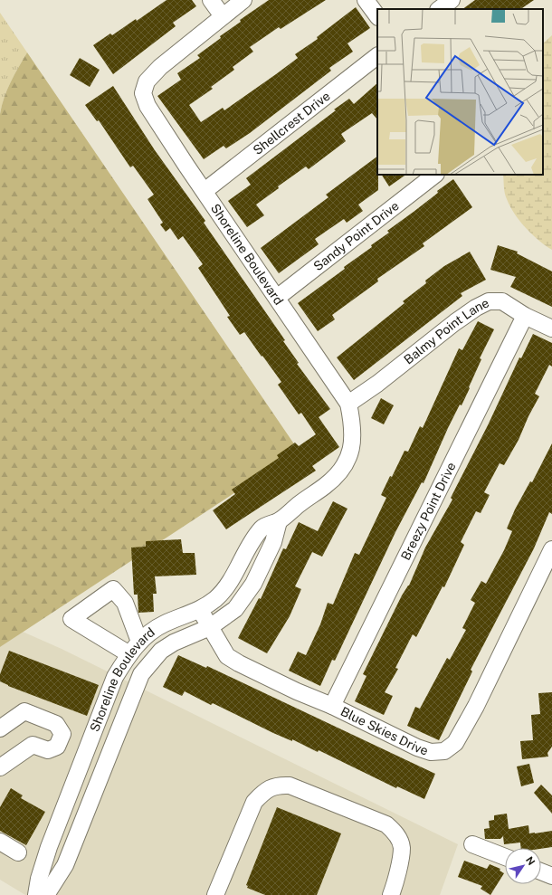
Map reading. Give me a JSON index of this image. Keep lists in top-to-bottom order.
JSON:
{
  "streets": {
    "street": [
      "Shellcrest Drive",
      "Sandy Point Drive",
      "Shoreline Boulevard",
      "Balmy Point Lane",
      "Breezy Point Drive",
      "Blue Skies Drive"
    ]
  },
  "crossings": [
    ["Shellcrest Drive", "Shoreline Boulevard"],
    ["Sandy Point Drive", "Shoreline Boulevard"],
    ["Shoreline Boulevard", "Balmy Point Lane"],
    ["Shoreline Boulevard", "Blue Skies Drive"],
    ["Balmy Point Lane", "Breezy Point Drive"],
    ["Breezy Point Drive", "Blue Skies Drive"]
  ],
  "north": "top right"
}
